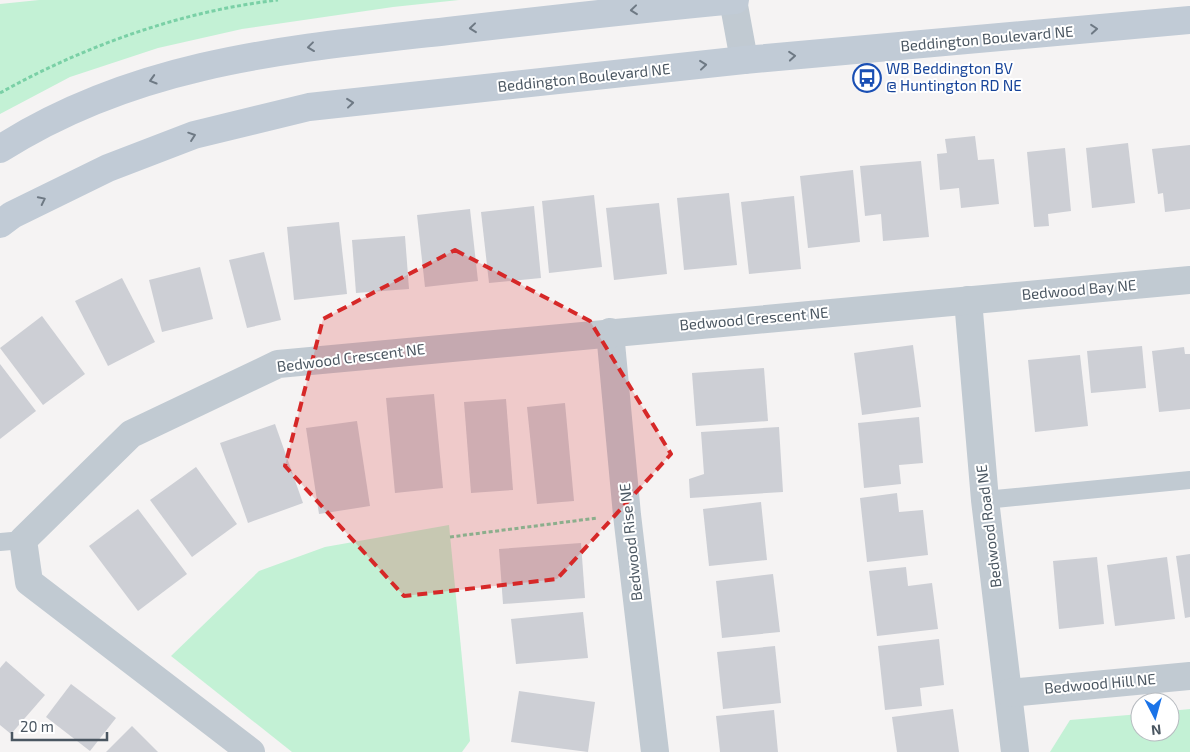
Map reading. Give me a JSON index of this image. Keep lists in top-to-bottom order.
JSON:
{
  "streets": {
    "main road": ["Beddington Boulevard NE"],
    "street": [
      "Bedwood Bay NE",
      "Bedwood Crescent NE",
      "Bedwood Road NE",
      "Bedwood Rise NE",
      "Bedwood Hill NE"
    ]
  },
  "crossings": [
    ["Bedwood Bay NE", "Bedwood Crescent NE"],
    ["Bedwood Bay NE", "Bedwood Road NE"],
    ["Bedwood Crescent NE", "Bedwood Road NE"],
    ["Bedwood Crescent NE", "Bedwood Rise NE"],
    ["Bedwood Road NE", "Bedwood Hill NE"]
  ],
  "places": {
    "bus stop": ["WB Beddington BV @ Huntington RD NE"]
  },
  "scale_bar": "20 m",
  "north": "bottom"
}
